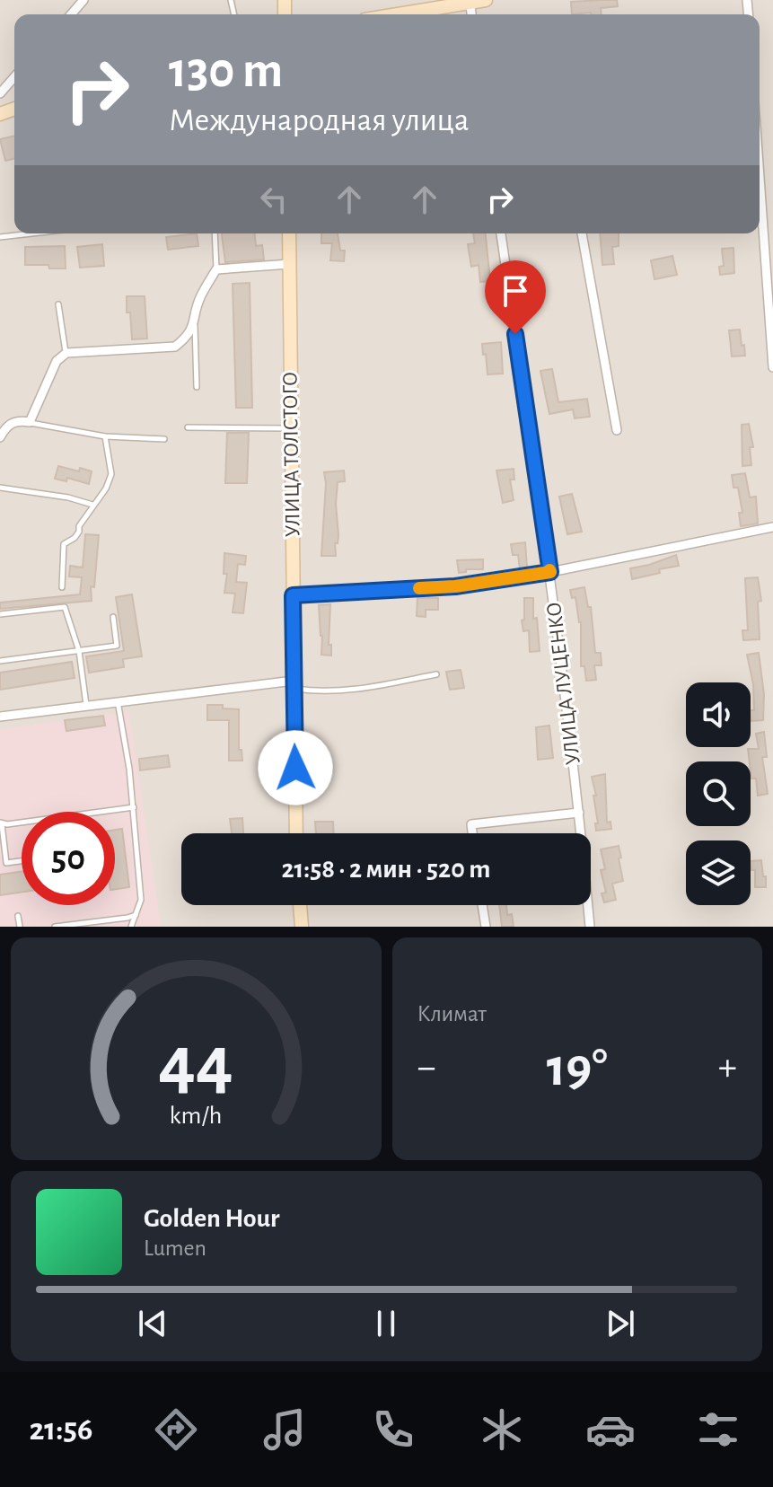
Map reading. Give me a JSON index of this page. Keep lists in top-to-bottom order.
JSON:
{
  "streets": {
    "main road": ["УЛИЦА ТОЛСТОГО"],
    "street": ["УЛИЦА ЛУЦЕНКО"]
  },
  "page": {
    "turn": ["130 m", "Международная улица"],
    "limit": "50",
    "trip": "21:58 · 2 мин · 520 m",
    "tile": "Климат",
    "heat": ["−", "19°", "+"],
    "song": ["Golden Hour", "Lumen"],
    "tabs": "21:56",
    "gauge": ["44", "km/h"]
  }
}
